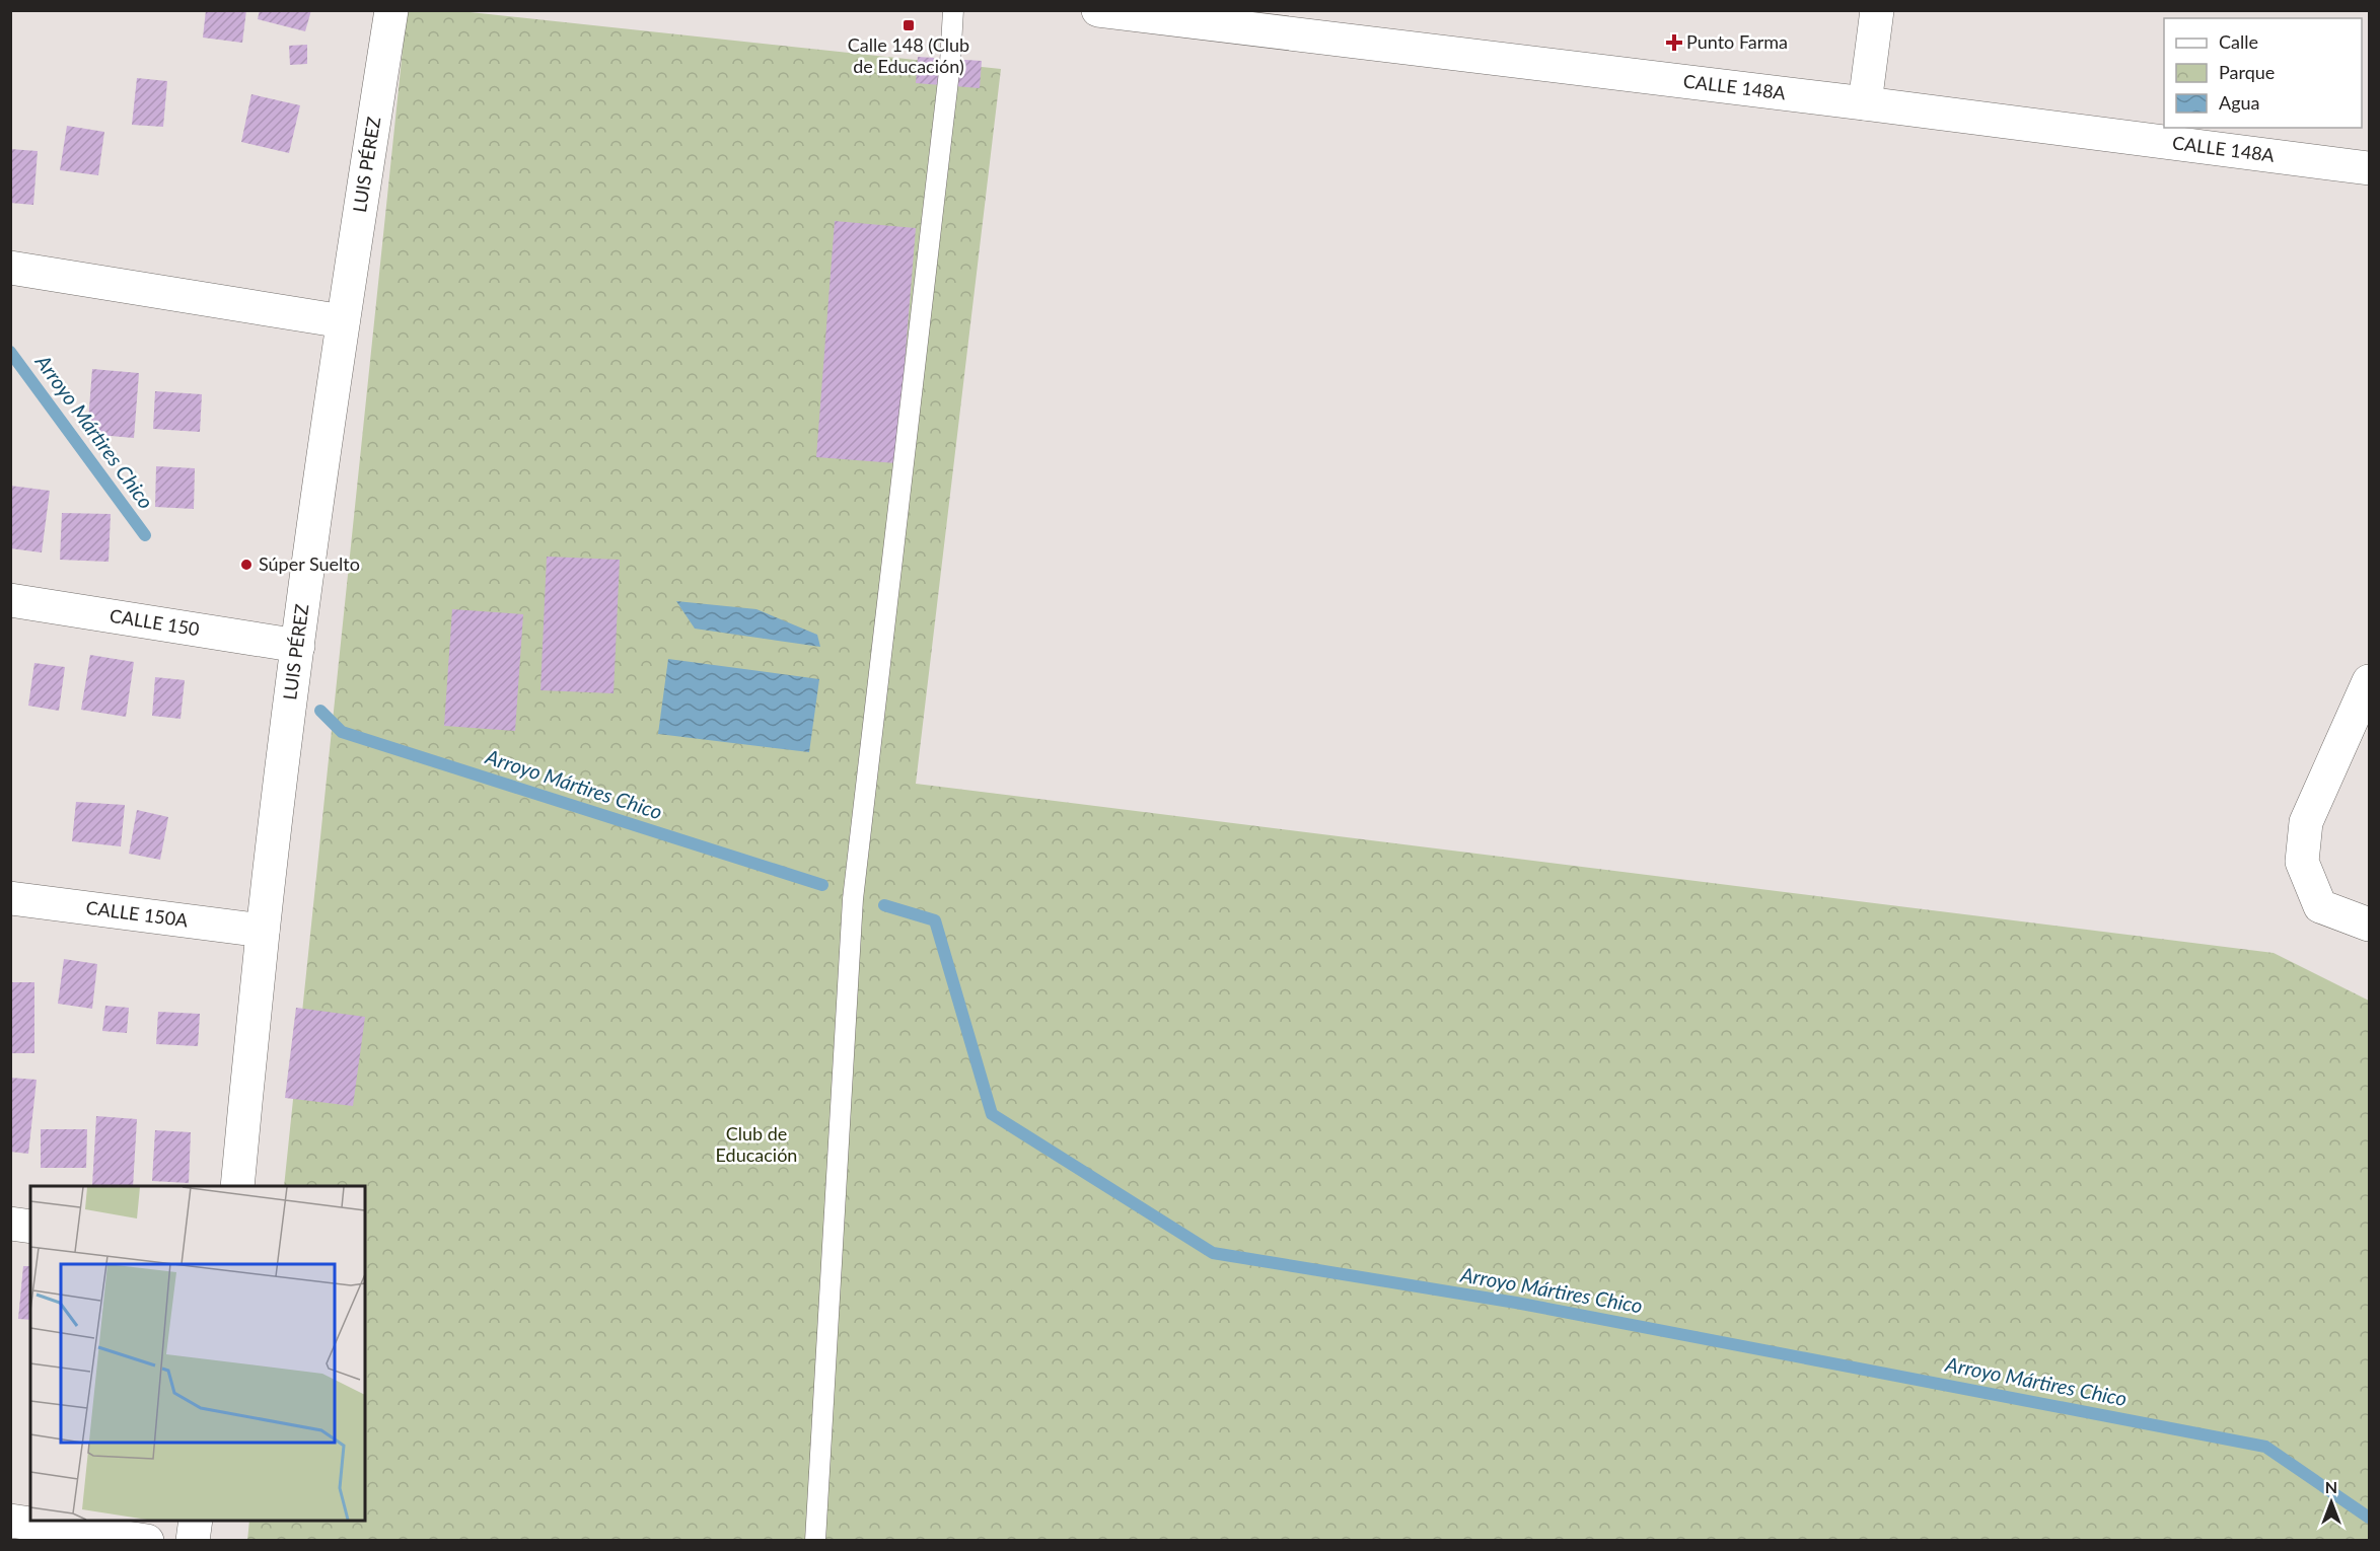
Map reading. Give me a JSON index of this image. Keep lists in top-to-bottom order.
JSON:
{
  "streets": {
    "street": [
      "CALLE 148A",
      "LUIS PÉREZ",
      "CALLE 150",
      "CALLE 150A"
    ]
  },
  "crossings": [
    ["LUIS PÉREZ", "CALLE 150"],
    ["LUIS PÉREZ", "CALLE 150A"]
  ],
  "water": ["Arroyo Mártires Chico"],
  "parks": ["Club de Educación"],
  "places": {
    "transit": ["Calle 148 (Club de Educación)"],
    "health": ["Punto Farma"],
    "other": ["Súper Suelto"]
  },
  "legend": ["Calle", "Parque", "Agua"],
  "north": "top"
}
